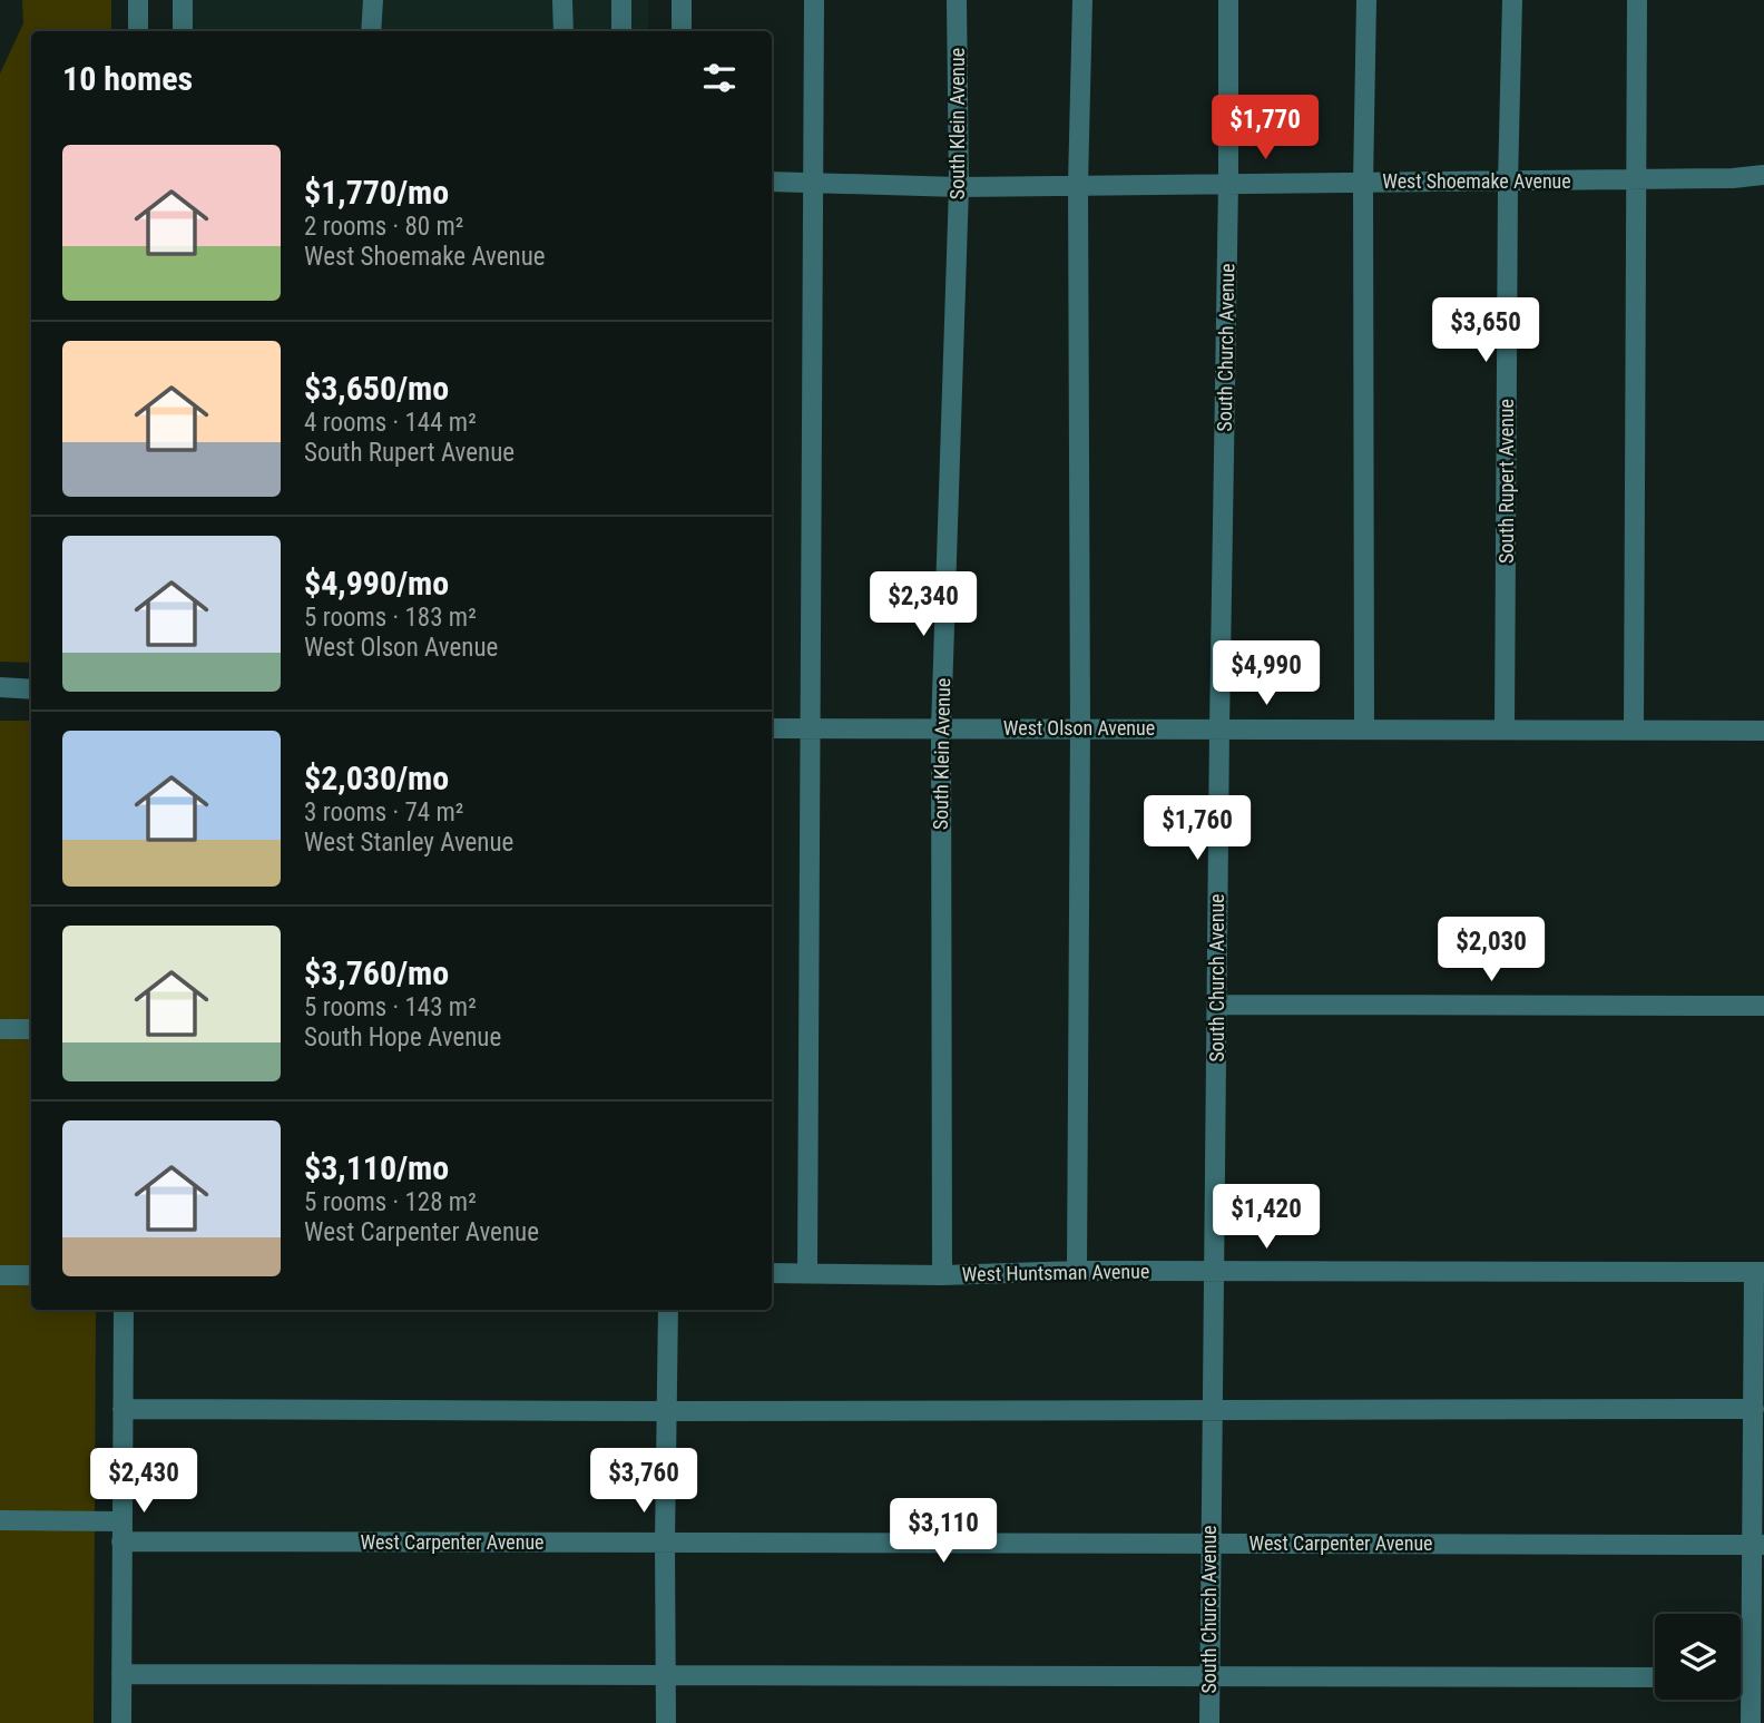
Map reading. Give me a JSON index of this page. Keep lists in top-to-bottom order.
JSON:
{
  "streets": {
    "street": [
      "South Klein Avenue",
      "West Shoemake Avenue",
      "South Church Avenue",
      "South Rupert Avenue",
      "West Olson Avenue",
      "West Huntsman Avenue",
      "West Carpenter Avenue"
    ]
  },
  "crossings": [
    ["South Klein Avenue", "West Shoemake Avenue"],
    ["South Klein Avenue", "West Olson Avenue"],
    ["South Klein Avenue", "West Huntsman Avenue"],
    ["West Shoemake Avenue", "South Church Avenue"],
    ["West Shoemake Avenue", "South Rupert Avenue"],
    ["South Church Avenue", "West Olson Avenue"],
    ["South Church Avenue", "West Huntsman Avenue"],
    ["South Church Avenue", "West Carpenter Avenue"],
    ["South Rupert Avenue", "West Olson Avenue"]
  ],
  "page": {
    "heading": "10 homes",
    "price": [
      "$1,770",
      "$3,650",
      "$2,340",
      "$4,990",
      "$1,760",
      "$2,030",
      "$1,420",
      "$2,430",
      "$3,760",
      "$3,110"
    ],
    "list": [
      {
        "name": "$1,770/mo",
        "note": "2 rooms · 80 m² · West Shoemake Avenue"
      },
      {
        "name": "$3,650/mo",
        "note": "4 rooms · 144 m² · South Rupert Avenue"
      },
      {
        "name": "$4,990/mo",
        "note": "5 rooms · 183 m² · West Olson Avenue"
      },
      {
        "name": "$2,030/mo",
        "note": "3 rooms · 74 m² · West Stanley Avenue"
      },
      {
        "name": "$3,760/mo",
        "note": "5 rooms · 143 m² · South Hope Avenue"
      },
      {
        "name": "$3,110/mo",
        "note": "5 rooms · 128 m² · West Carpenter Avenue"
      }
    ]
  }
}
